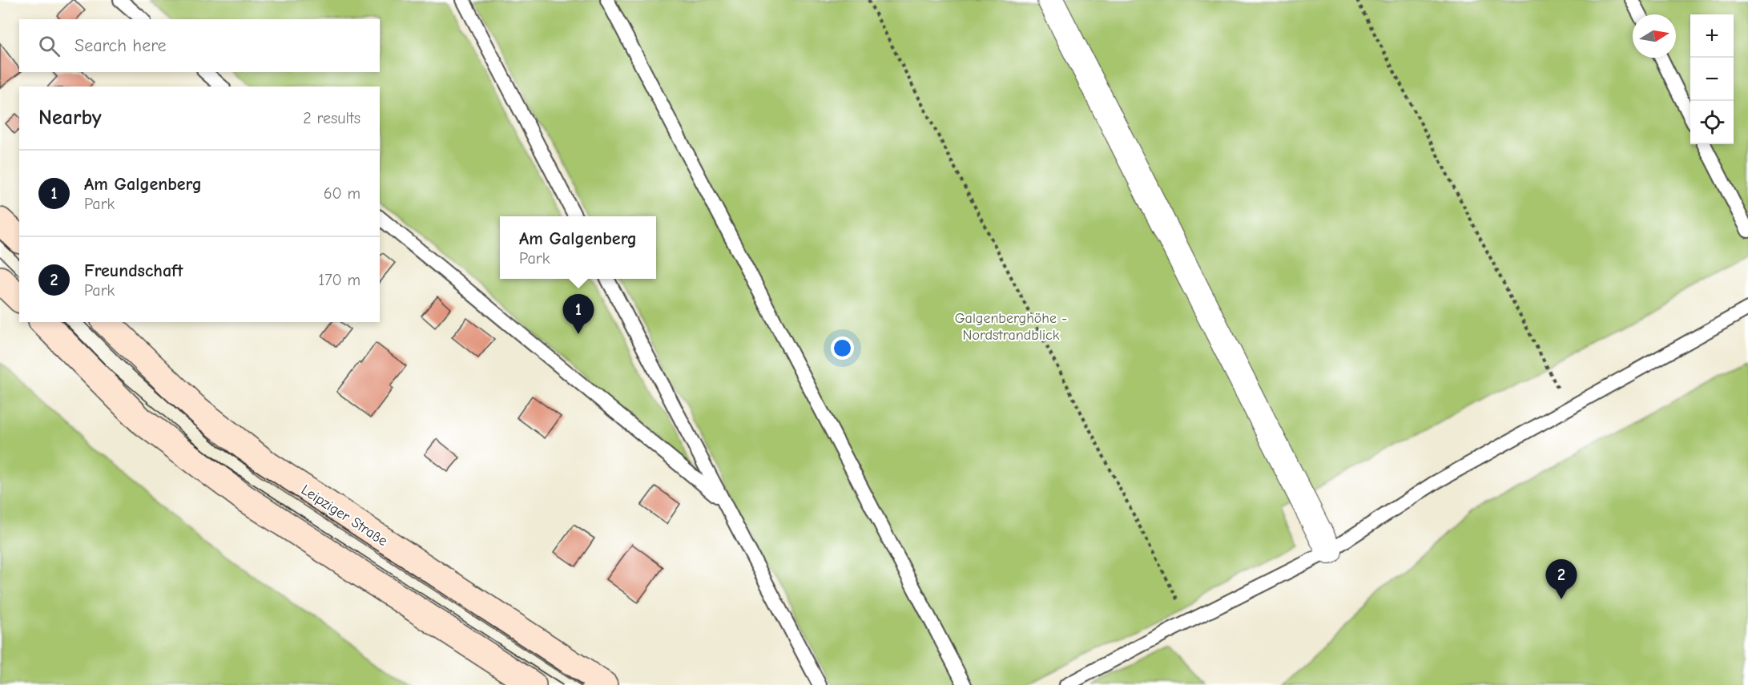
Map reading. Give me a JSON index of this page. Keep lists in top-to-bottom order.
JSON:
{
  "streets": {
    "main road": ["Leipziger Straße"]
  },
  "parks": ["Galgenberghöhe - Nordstrandblick"],
  "north": "right",
  "page": {
    "map_buttons": ["+", "−"],
    "search": "Search here",
    "heading": ["Nearby", "2 results"],
    "list": [
      {
        "mark": "1",
        "name": "Am Galgenberg",
        "note": "Park",
        "value": "60 m"
      },
      {
        "mark": "2",
        "name": "Freundschaft",
        "note": "Park",
        "value": "170 m"
      }
    ],
    "popup": ["Am Galgenberg", "Park"],
    "pins": ["1", "2"]
  }
}
